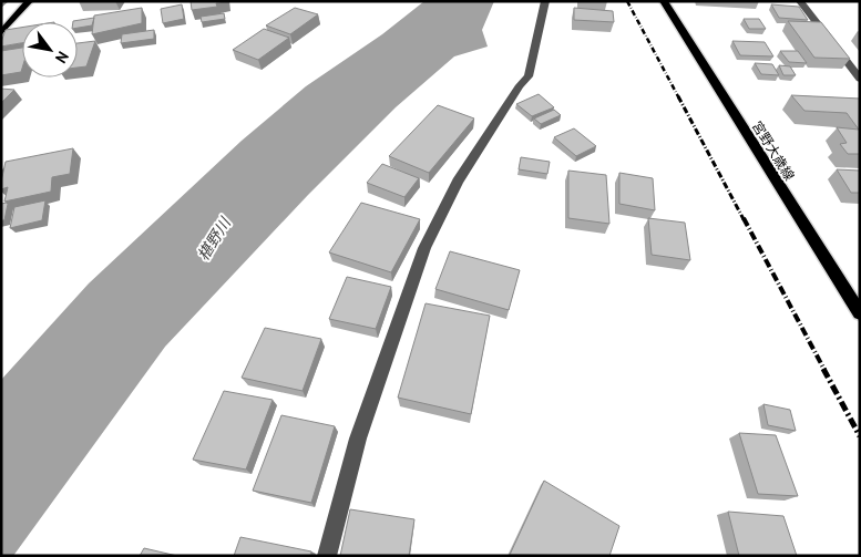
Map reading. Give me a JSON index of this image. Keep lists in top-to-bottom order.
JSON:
{
  "streets": {
    "main road": ["宮野大歳線"]
  },
  "water": ["椹野川"],
  "north": "bottom right"
}
